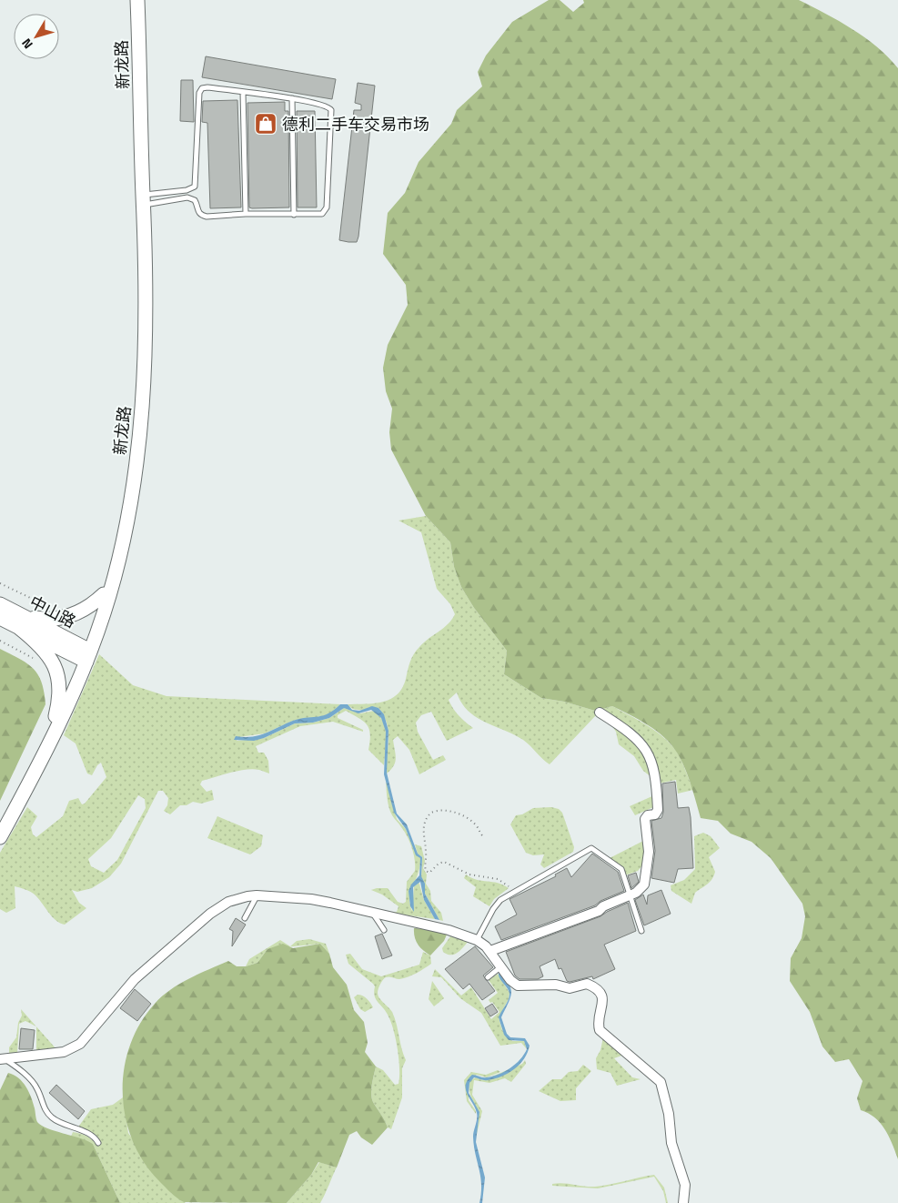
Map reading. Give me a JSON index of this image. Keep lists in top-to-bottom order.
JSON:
{
  "streets": {
    "main road": ["新龙路", "中山路"]
  },
  "crossings": [
    ["新龙路", "中山路"]
  ],
  "places": {
    "shop": ["德利二手车交易市场"]
  },
  "north": "bottom left"
}
